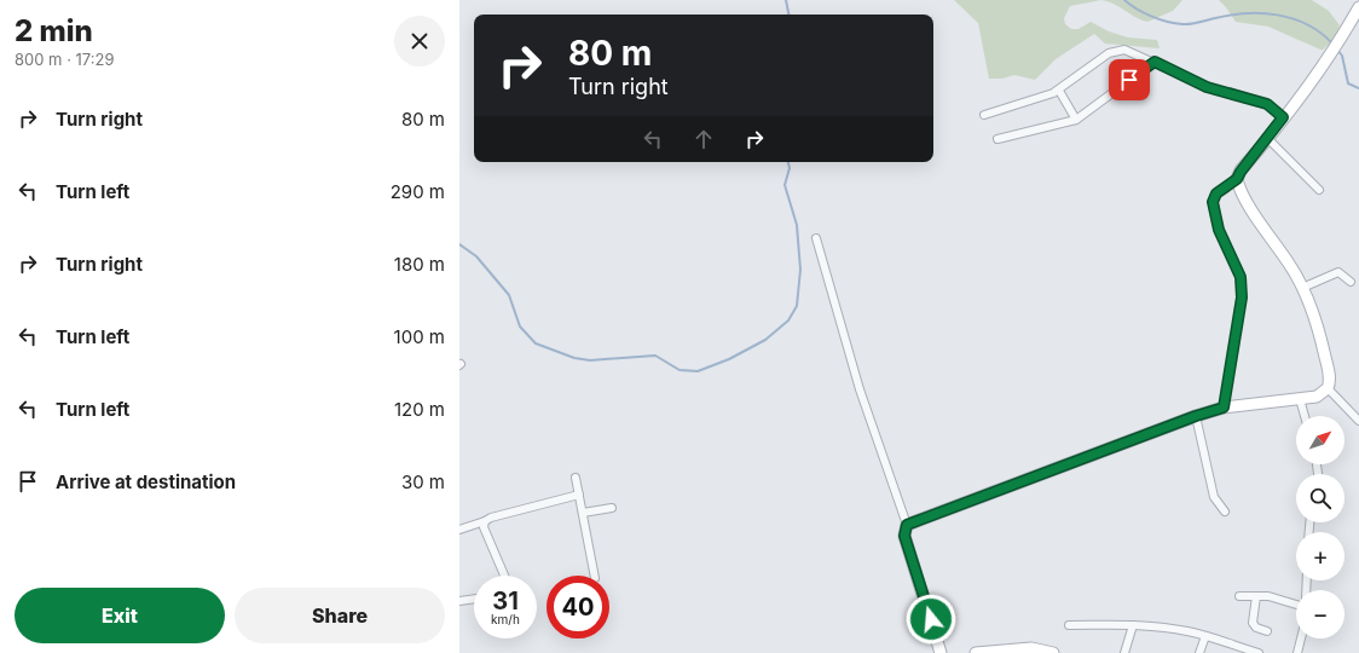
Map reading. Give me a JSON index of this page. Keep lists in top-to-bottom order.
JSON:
{
  "north": "top right",
  "page": {
    "heading": ["2 min", "800 m · 17:29"],
    "turn": ["80 m", "Turn right"],
    "list": [
      {
        "name": "Turn right",
        "value": "80 m"
      },
      {
        "name": "Turn left",
        "value": "290 m"
      },
      {
        "name": "Turn right",
        "value": "180 m"
      },
      {
        "name": "Turn left",
        "value": "100 m"
      },
      {
        "name": "Turn left",
        "value": "120 m"
      },
      {
        "name": "Arrive at destination",
        "value": "30 m"
      }
    ],
    "map_buttons": ["+", "−"],
    "speed": "31 km/h",
    "limit": "40",
    "buttons": ["Exit", "Share"]
  }
}
